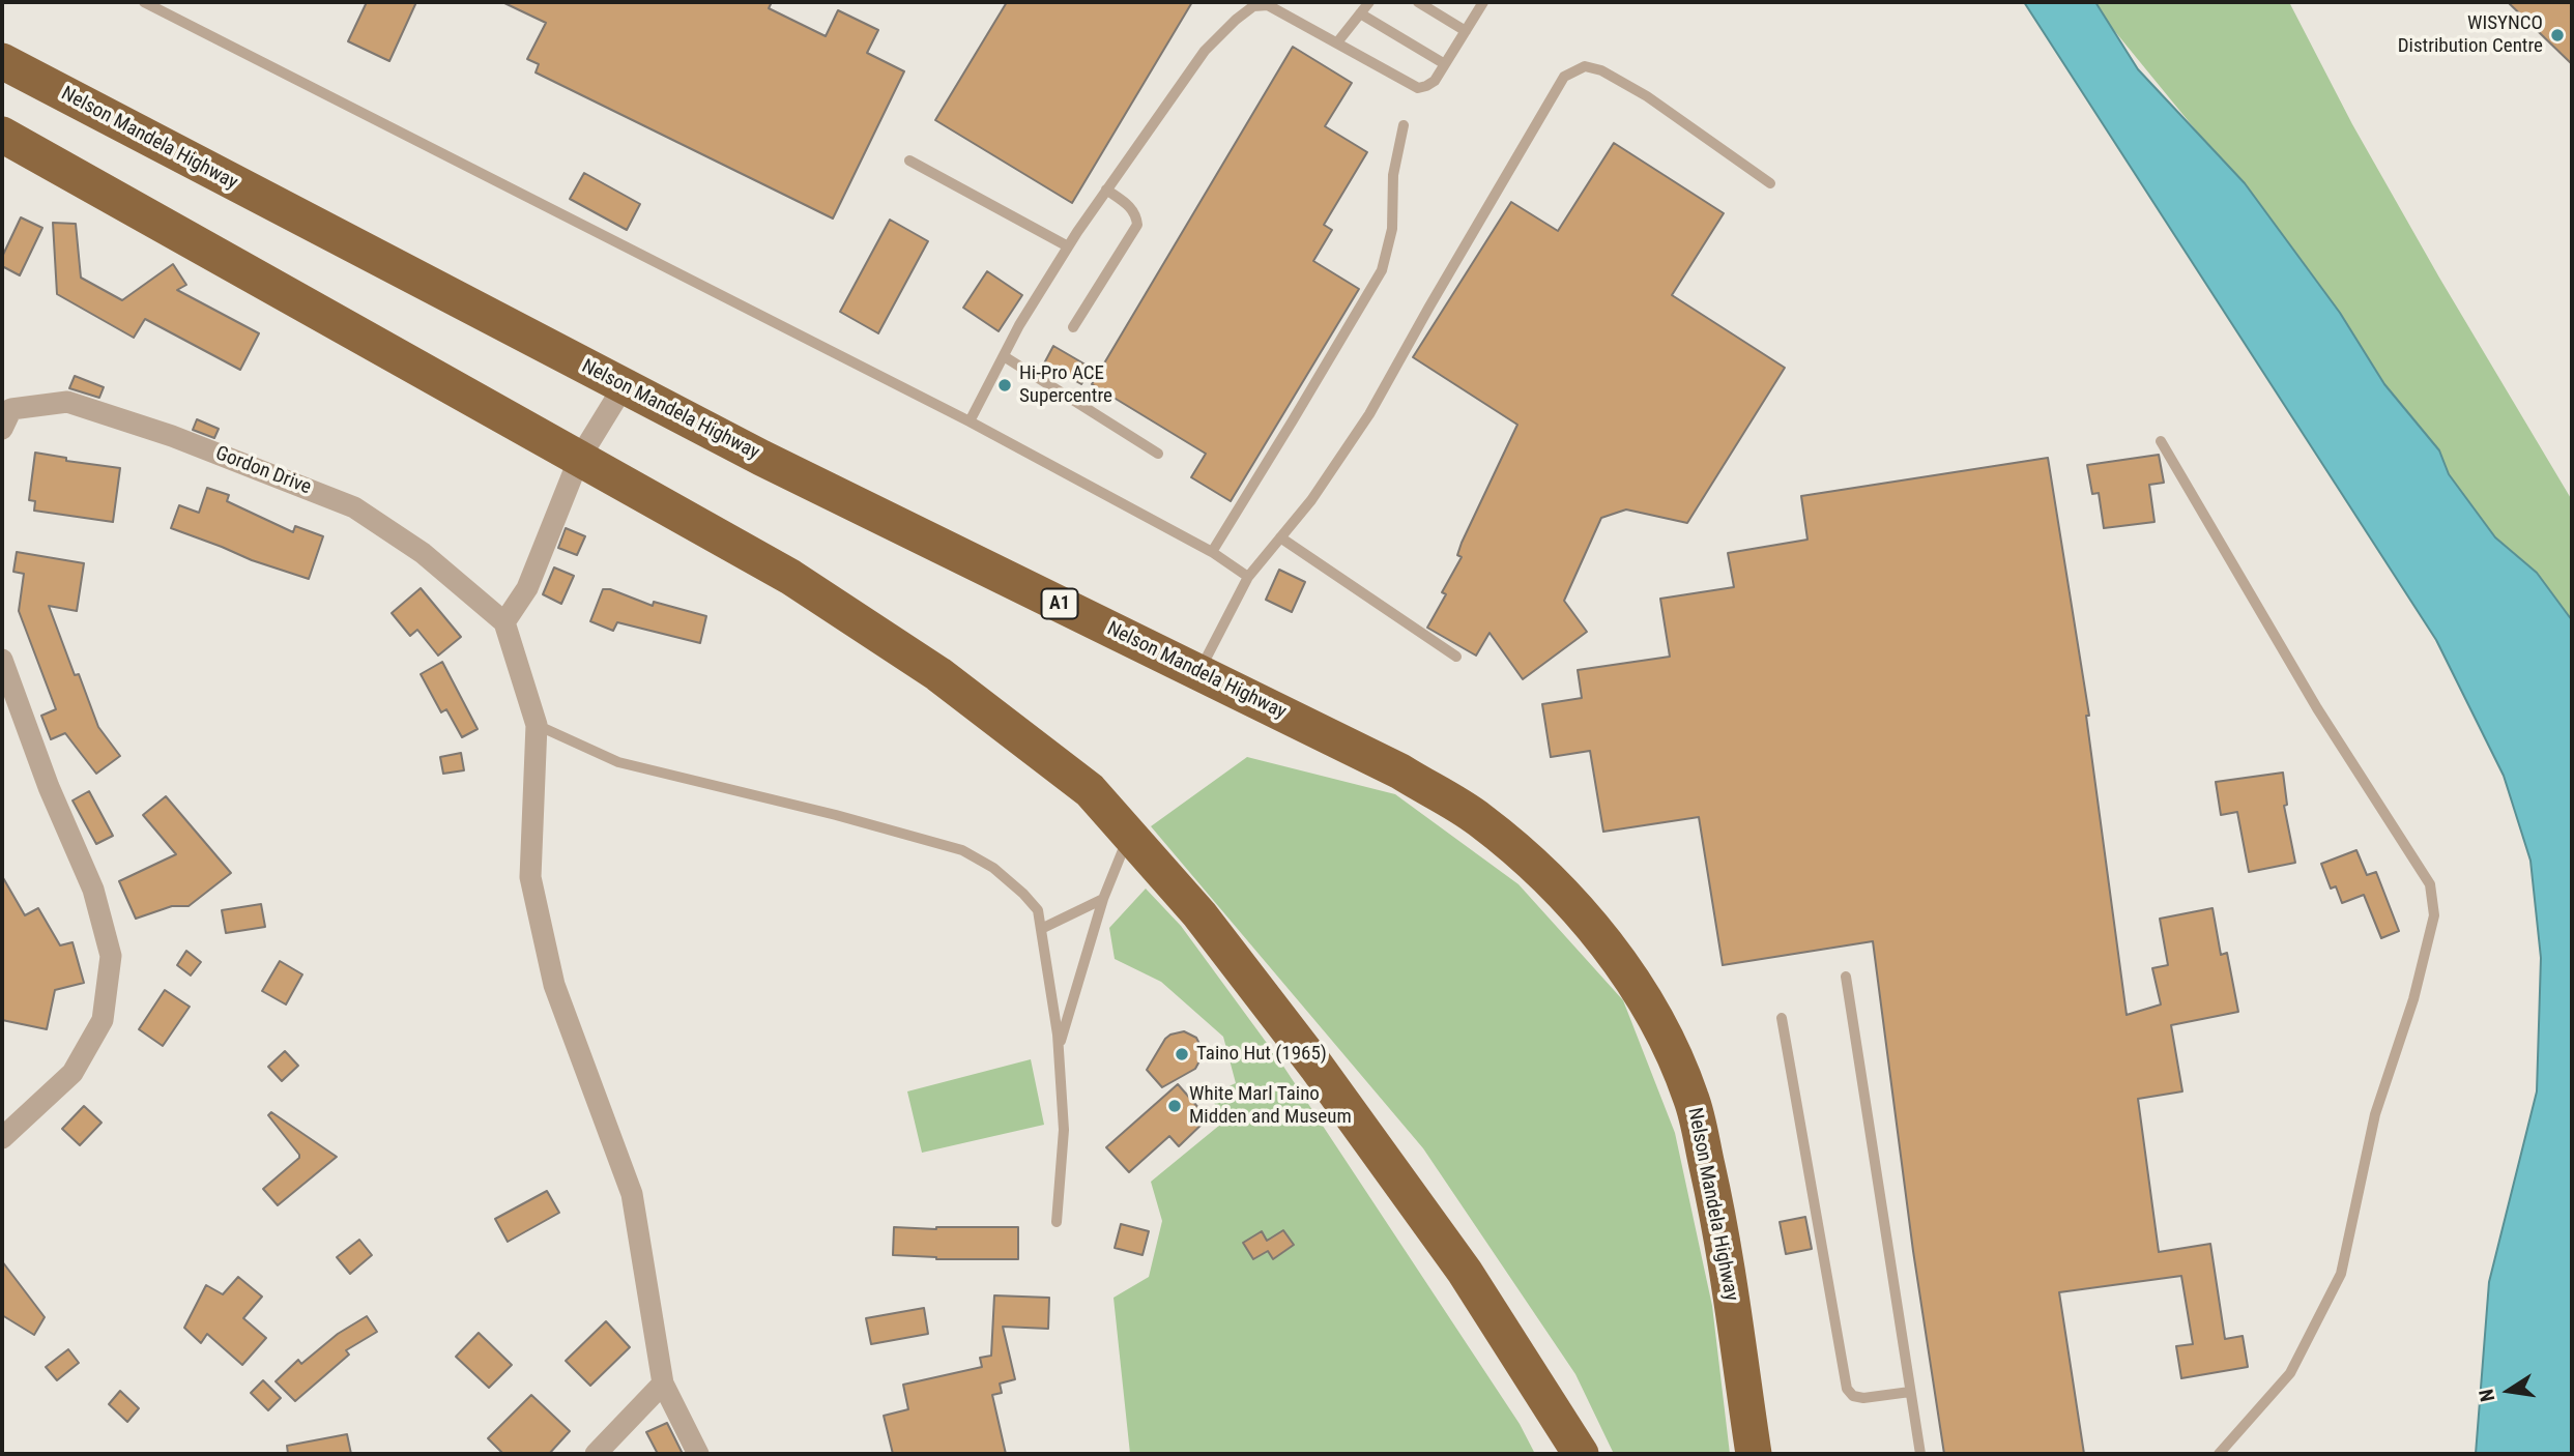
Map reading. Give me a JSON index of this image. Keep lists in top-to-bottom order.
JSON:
{
  "streets": {
    "highway": ["Nelson Mandela Highway", "A1"],
    "street": ["Gordon Drive"]
  },
  "places": [
    "WISYNCO Distribution Centre",
    "Hi-Pro ACE Supercentre",
    "Taino Hut (1965)",
    "White Marl Taino Midden and Museum"
  ],
  "north": "left"
}
